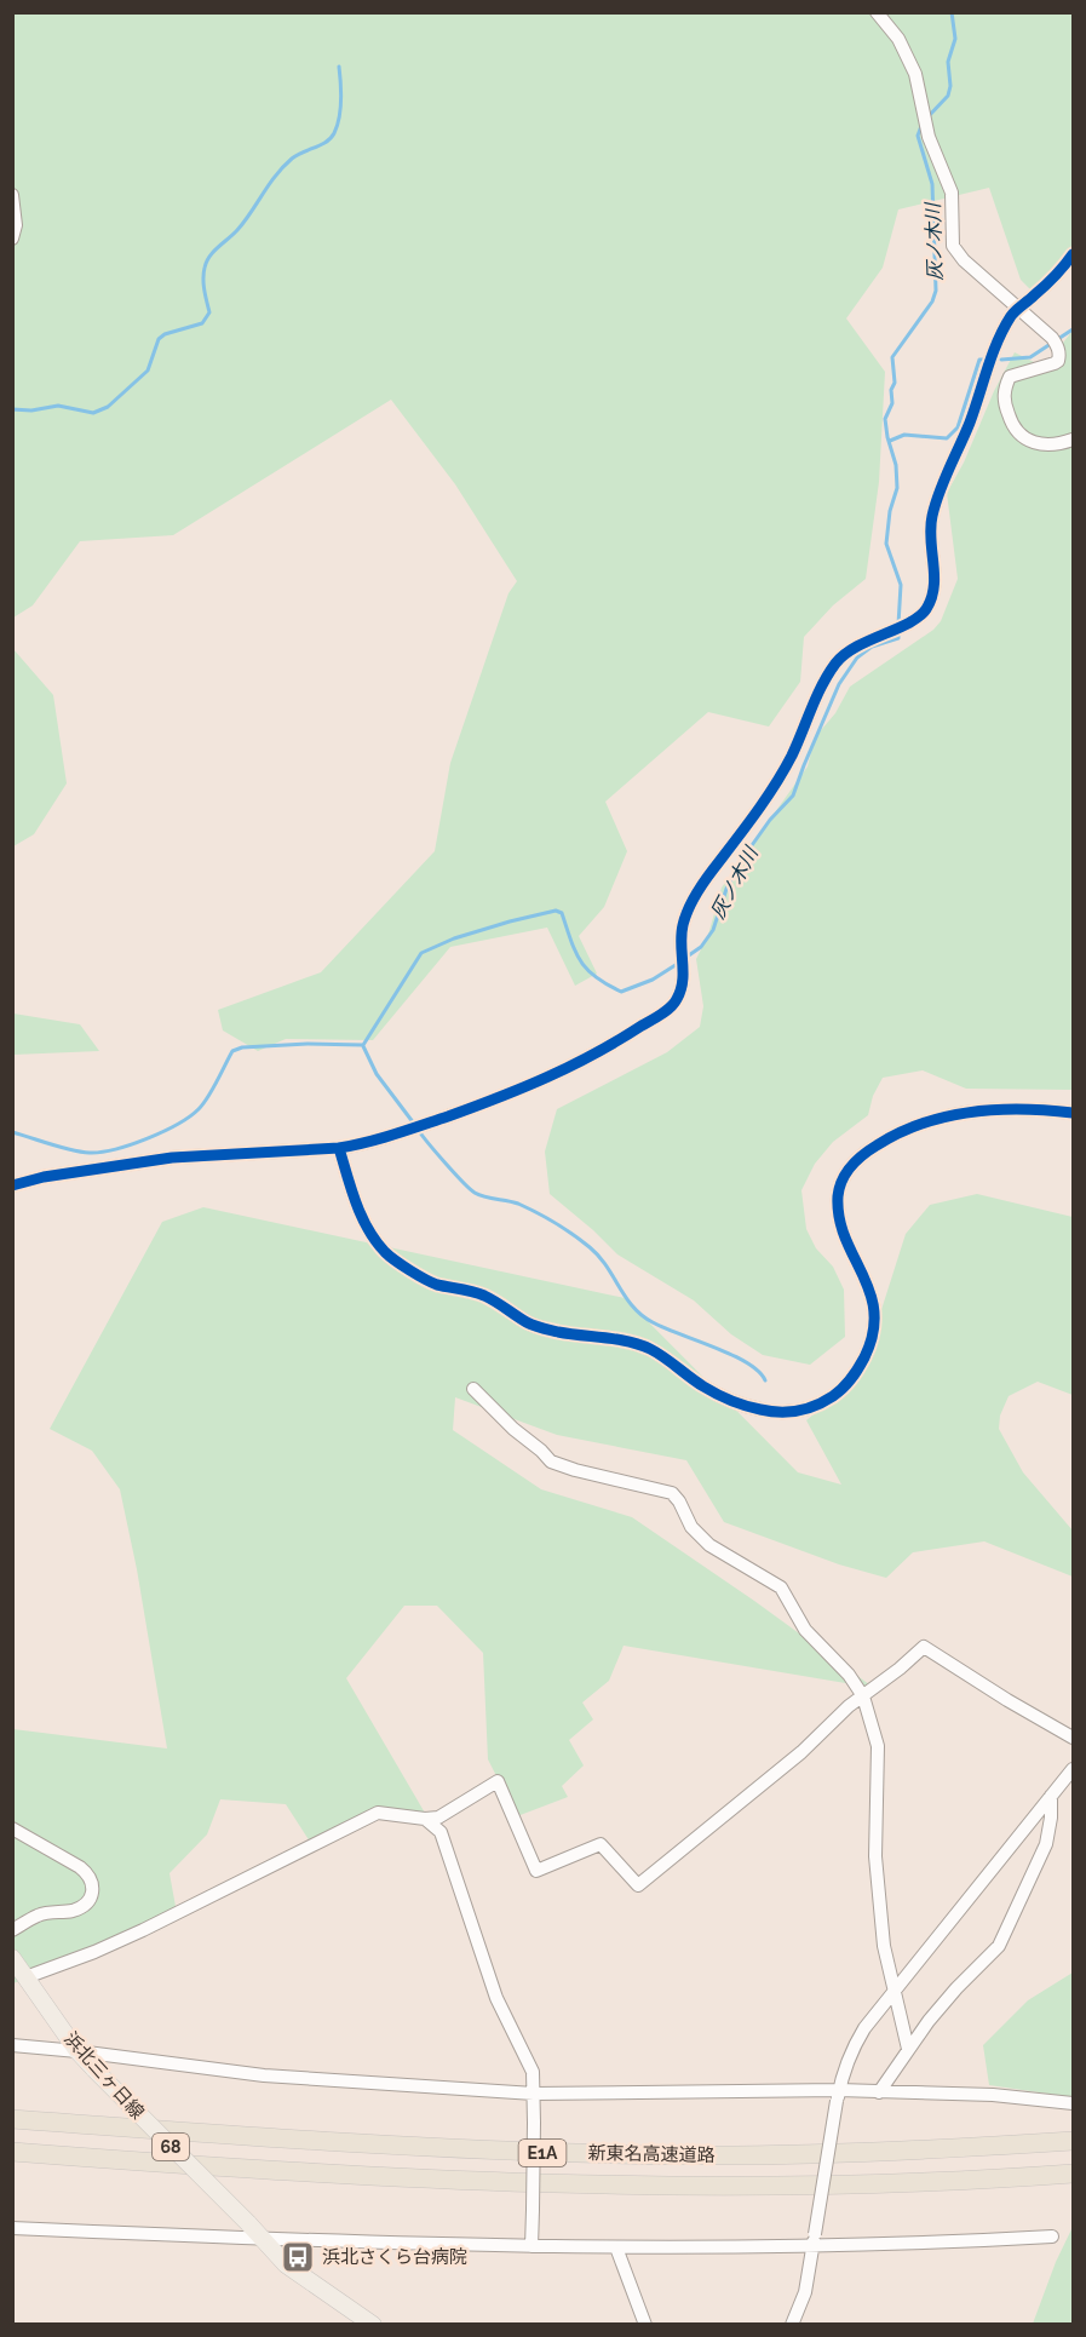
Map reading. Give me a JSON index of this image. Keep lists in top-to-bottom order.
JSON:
{
  "streets": {
    "highway": ["E1A", "新東名高速道路"],
    "main road": ["浜北三ヶ日線", "68"]
  },
  "water": ["灰ノ木川"],
  "places": {
    "bus stop": ["浜北さくら台病院"]
  }
}
